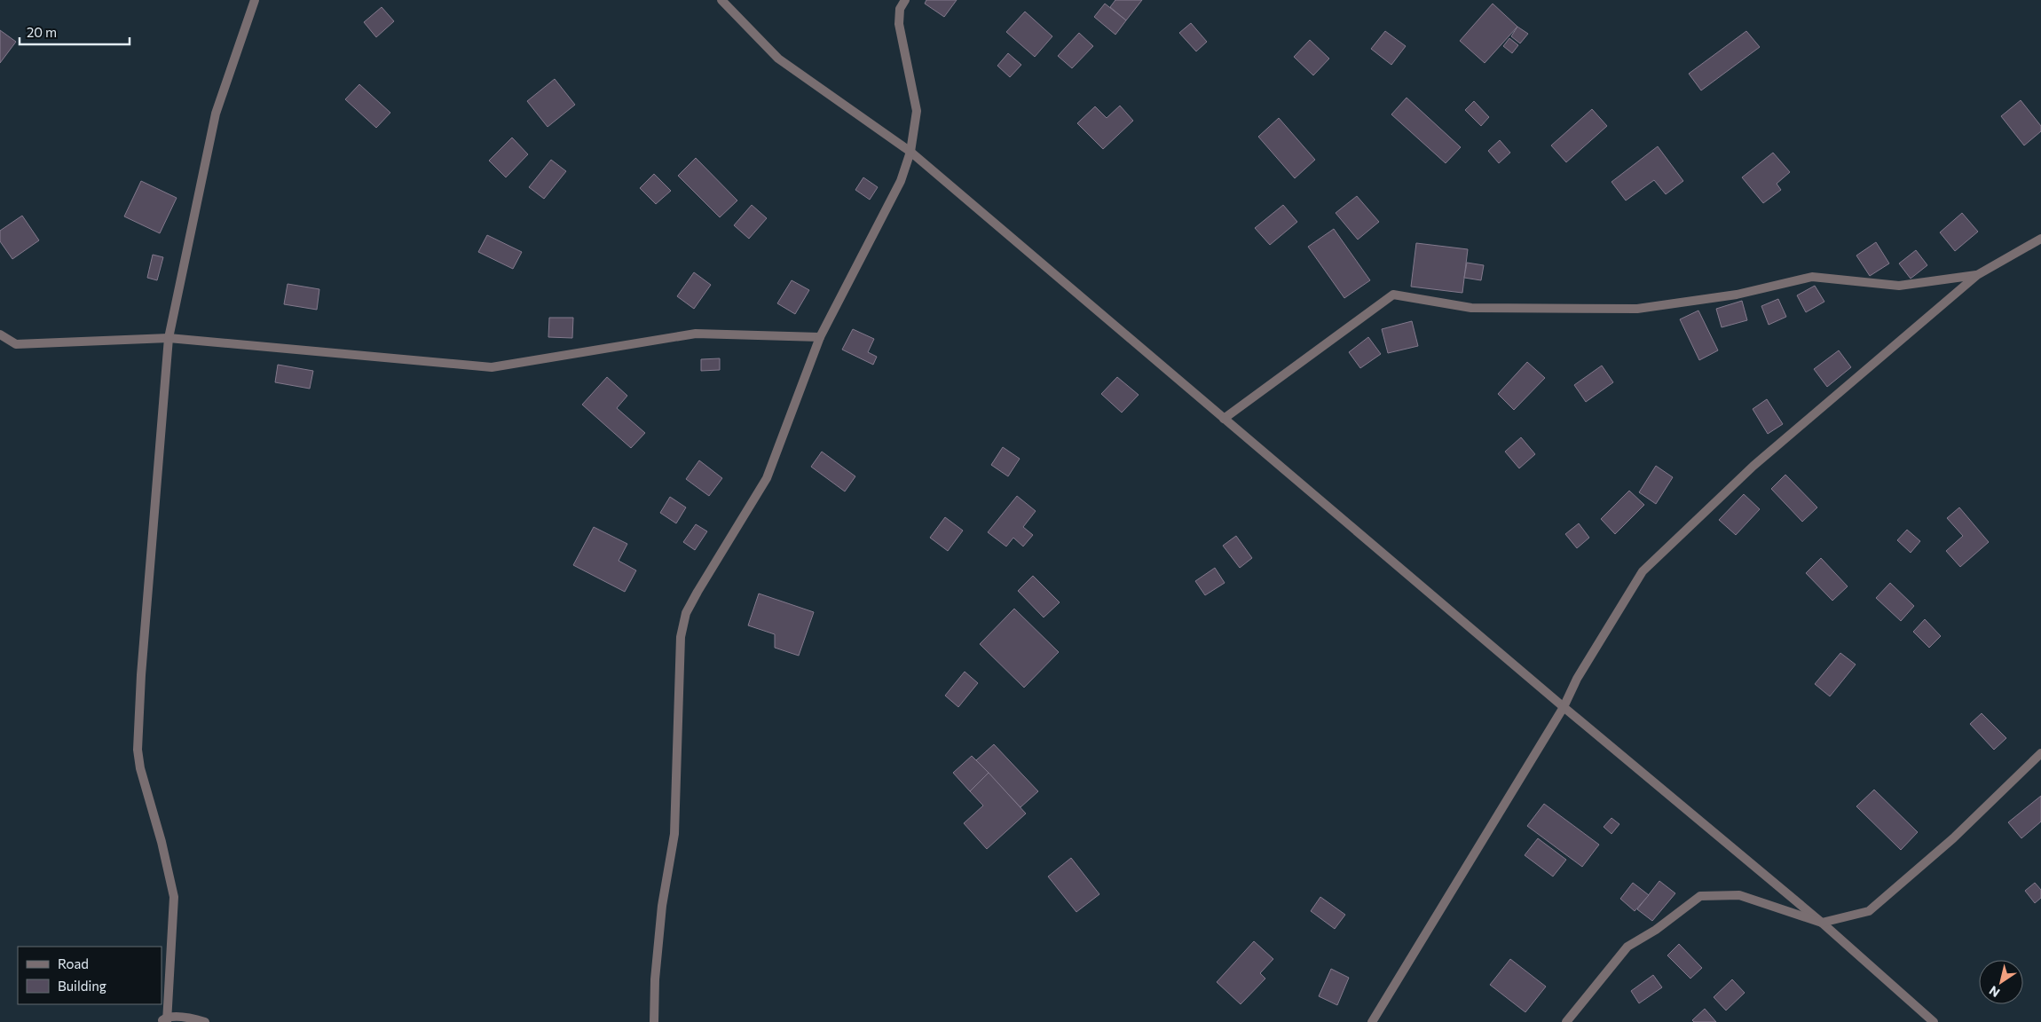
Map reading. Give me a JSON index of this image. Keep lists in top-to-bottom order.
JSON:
{
  "legend": ["Road", "Building"],
  "scale_bar": "20 m",
  "north": "bottom left"
}
